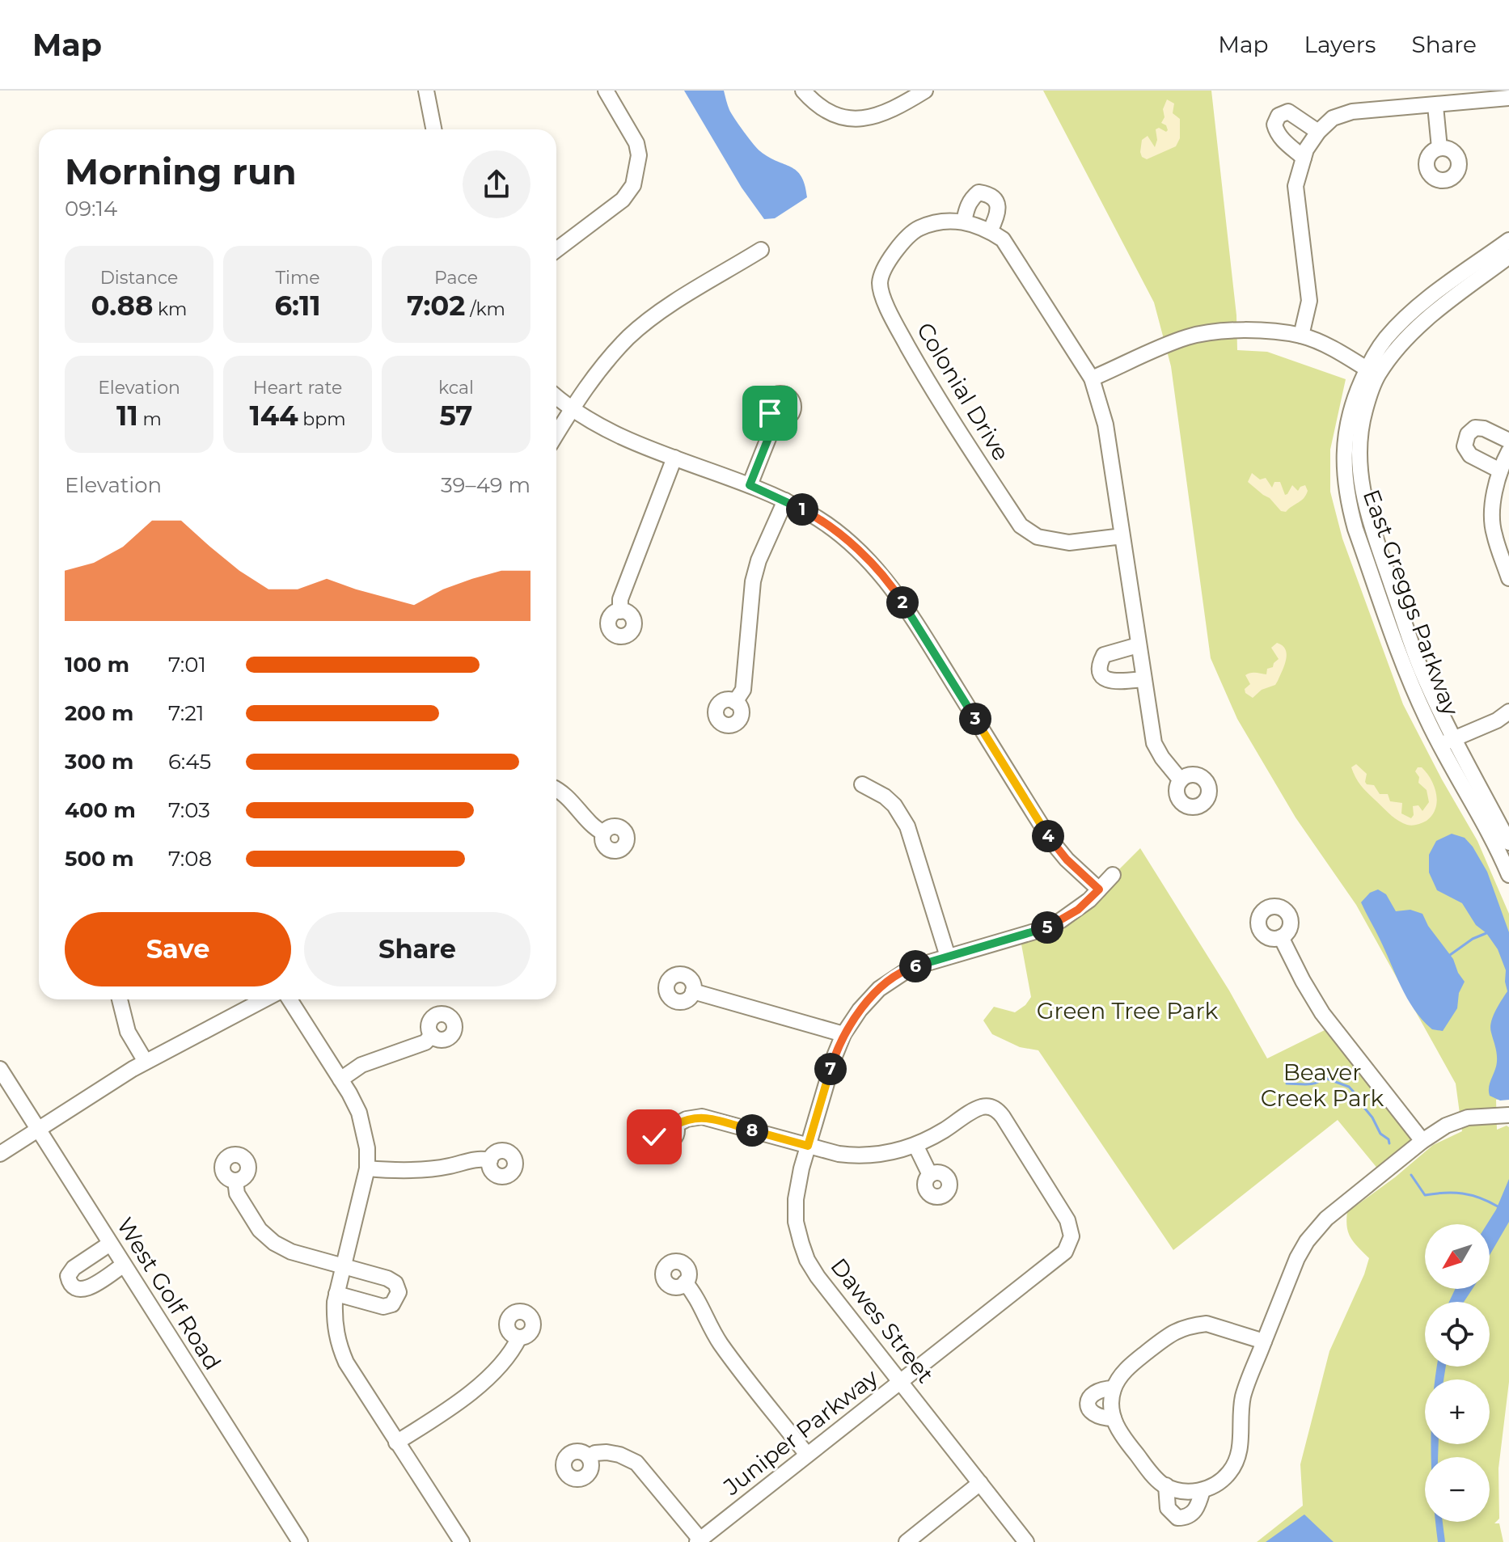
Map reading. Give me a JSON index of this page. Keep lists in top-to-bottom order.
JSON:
{
  "streets": {
    "street": [
      "Colonial Drive",
      "East Greggs Parkway",
      "West Golf Road",
      "Dawes Street",
      "Juniper Parkway"
    ]
  },
  "crossings": [
    ["Dawes Street", "Juniper Parkway"]
  ],
  "parks": ["Green Tree Park", "Beaver Creek Park"],
  "north": "bottom left",
  "page": {
    "header": "Map",
    "nav": ["Map", "Layers", "Share"],
    "heading": ["Morning run", "09:14"],
    "stats": [
      ["Distance", "0.88 km"],
      ["Time", "6:11"],
      ["Pace", "7:02 /km"],
      ["Elevation", "11 m"],
      ["Heart rate", "144 bpm"],
      ["kcal", "57"]
    ],
    "chart": ["Elevation", "39–49 m"],
    "pins": [
      "1",
      "2",
      "3",
      "4",
      "5",
      "6",
      "7",
      "8"
    ],
    "list": [
      {
        "name": "100 m",
        "note": "7:01"
      },
      {
        "name": "200 m",
        "note": "7:21"
      },
      {
        "name": "300 m",
        "note": "6:45"
      },
      {
        "name": "400 m",
        "note": "7:03"
      },
      {
        "name": "500 m",
        "note": "7:08"
      }
    ],
    "buttons": ["Save", "Share"],
    "map_buttons": ["+", "−"]
  }
}
